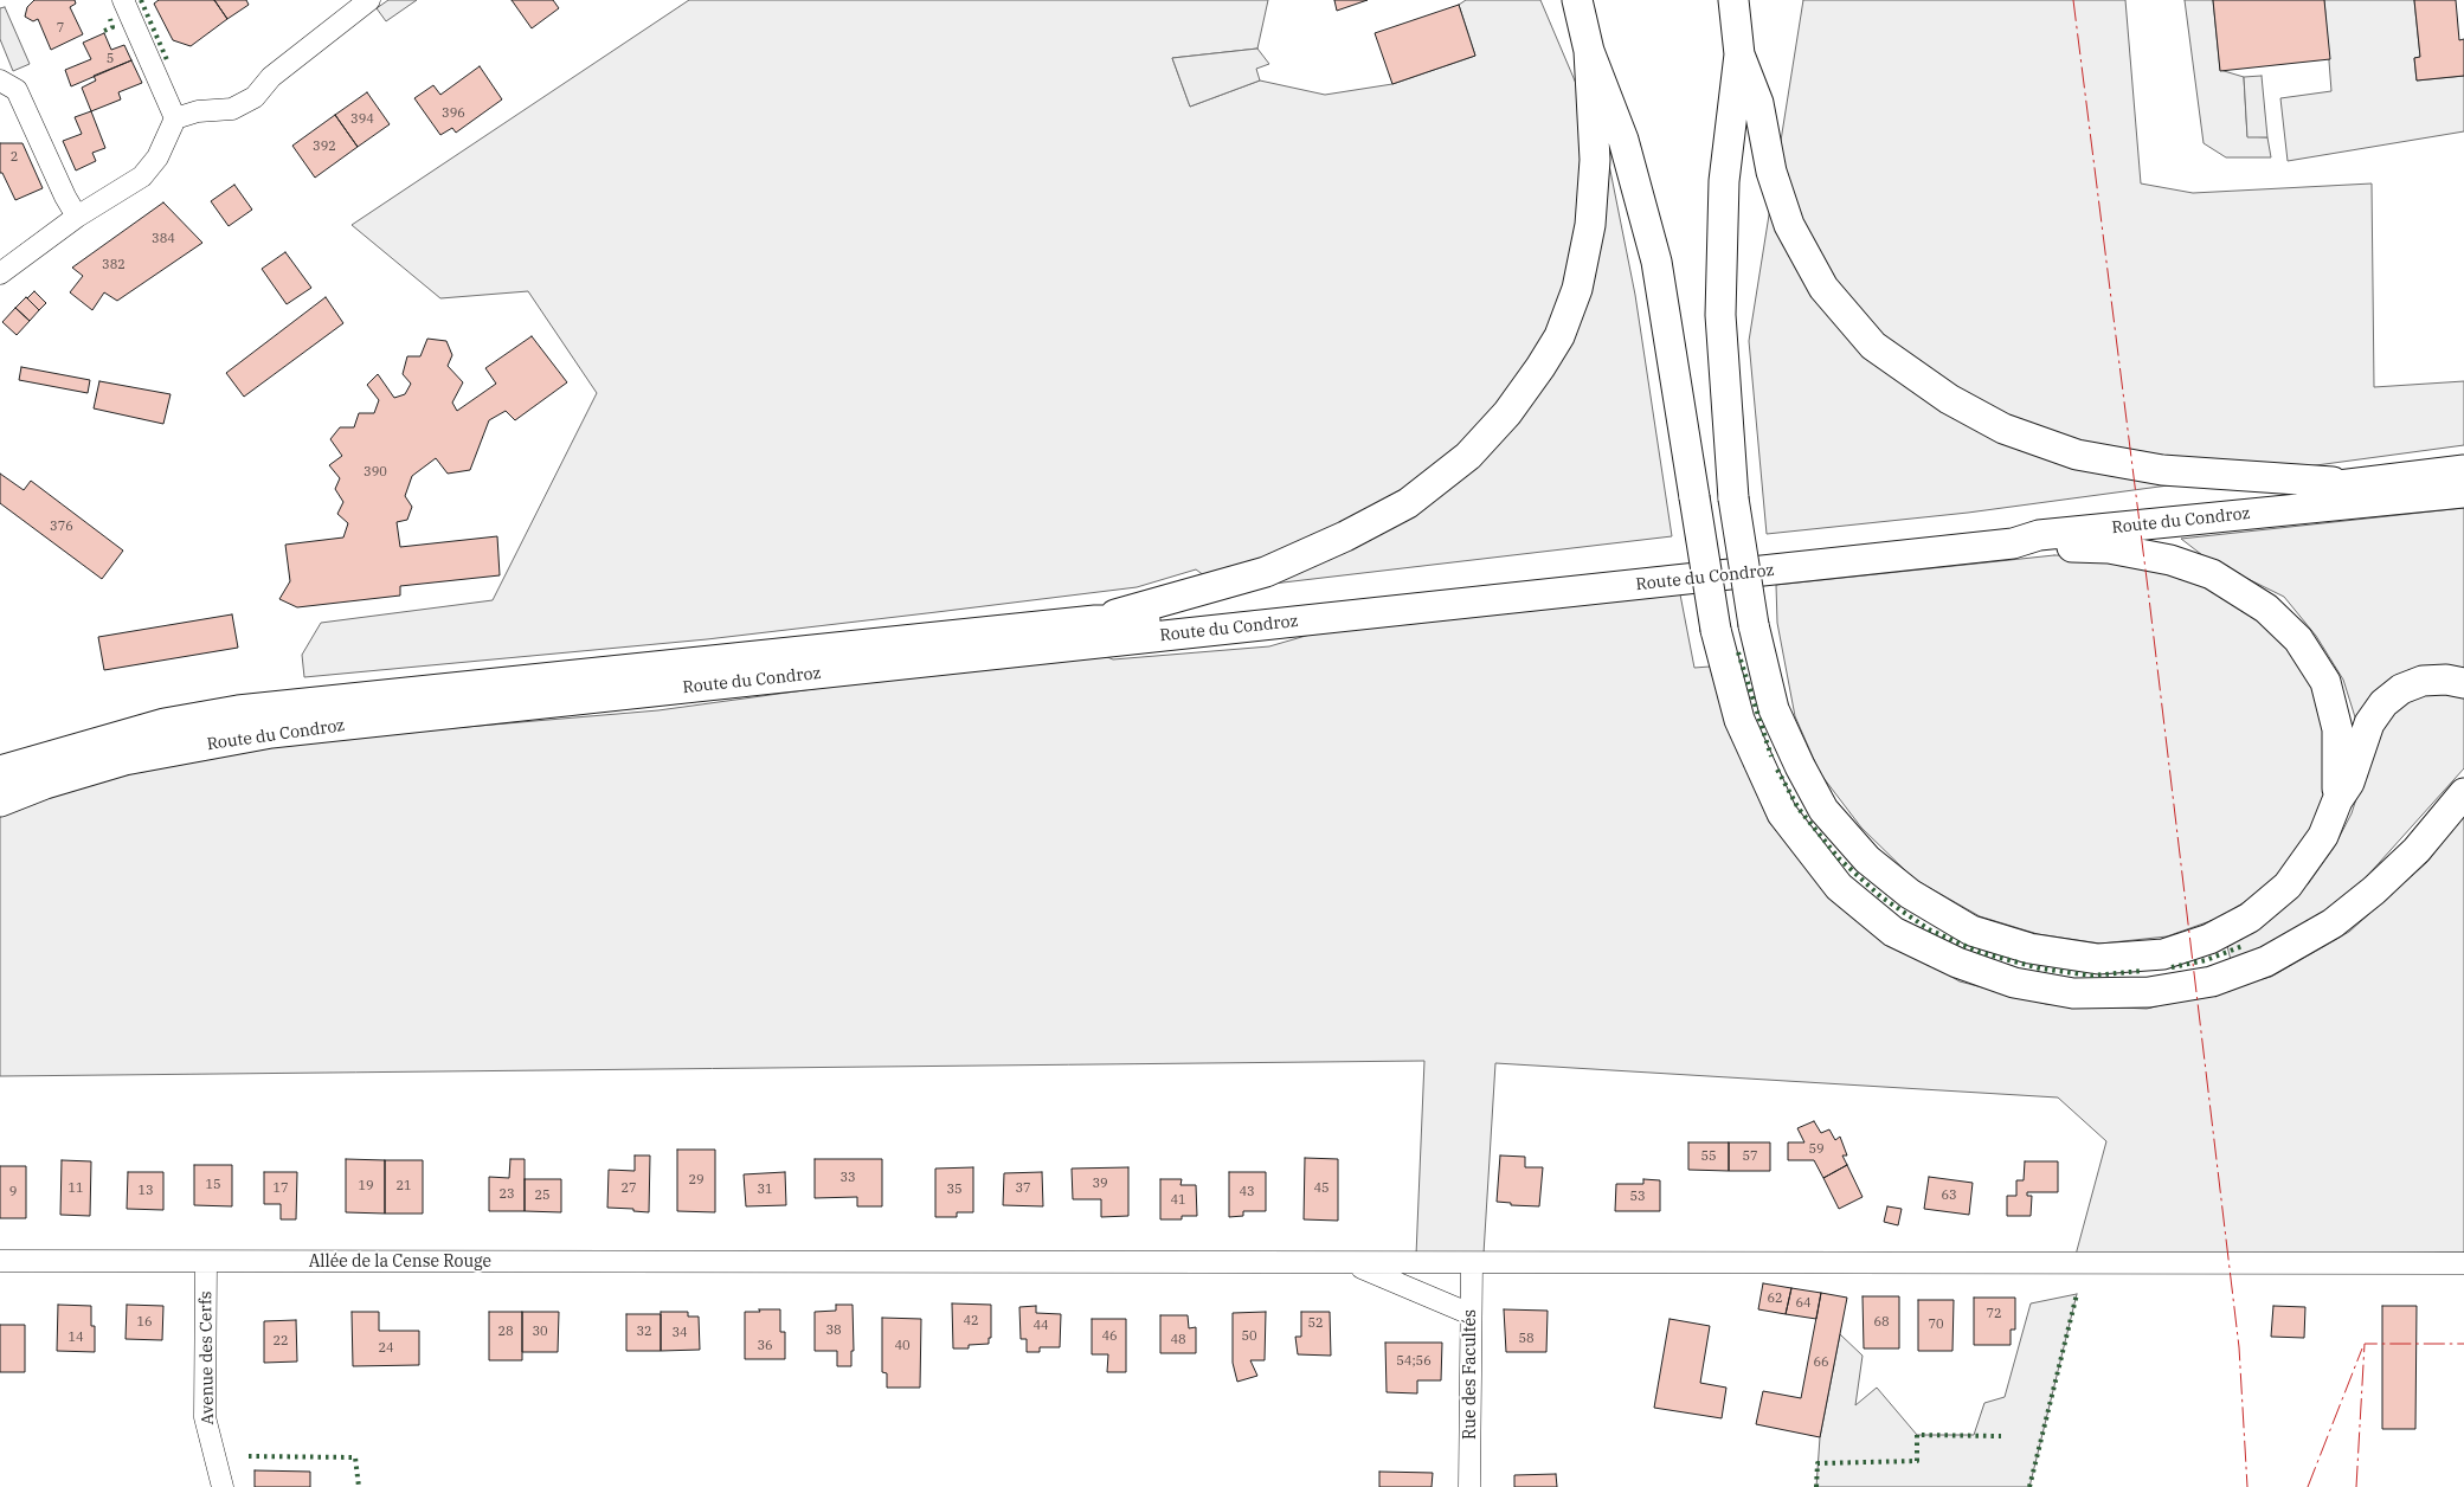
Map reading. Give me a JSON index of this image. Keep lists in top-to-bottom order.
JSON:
{
  "streets": {
    "main road": ["Route du Condroz"],
    "street": ["Allée de la Cense Rouge", "Avenue des Cerfs", "Rue des Facultés"]
  },
  "crossings": [
    ["Allée de la Cense Rouge", "Avenue des Cerfs"],
    ["Allée de la Cense Rouge", "Rue des Facultés"]
  ],
  "house_numbers": [
    "7",
    "5",
    "396",
    "394",
    "392",
    "2",
    "384",
    "382",
    "390",
    "376",
    "59",
    "55",
    "57",
    "33",
    "29",
    "39",
    "15",
    "19",
    "21",
    "11",
    "17",
    "27",
    "37",
    "45",
    "31",
    "35",
    "13",
    "9",
    "43",
    "23",
    "25",
    "63",
    "53",
    "41",
    "62",
    "64",
    "72",
    "42",
    "16",
    "68",
    "52",
    "70",
    "44",
    "38",
    "28",
    "30",
    "32",
    "34",
    "46",
    "50",
    "14",
    "58",
    "48",
    "22",
    "36",
    "40",
    "24",
    "54;56",
    "66"
  ]
}
